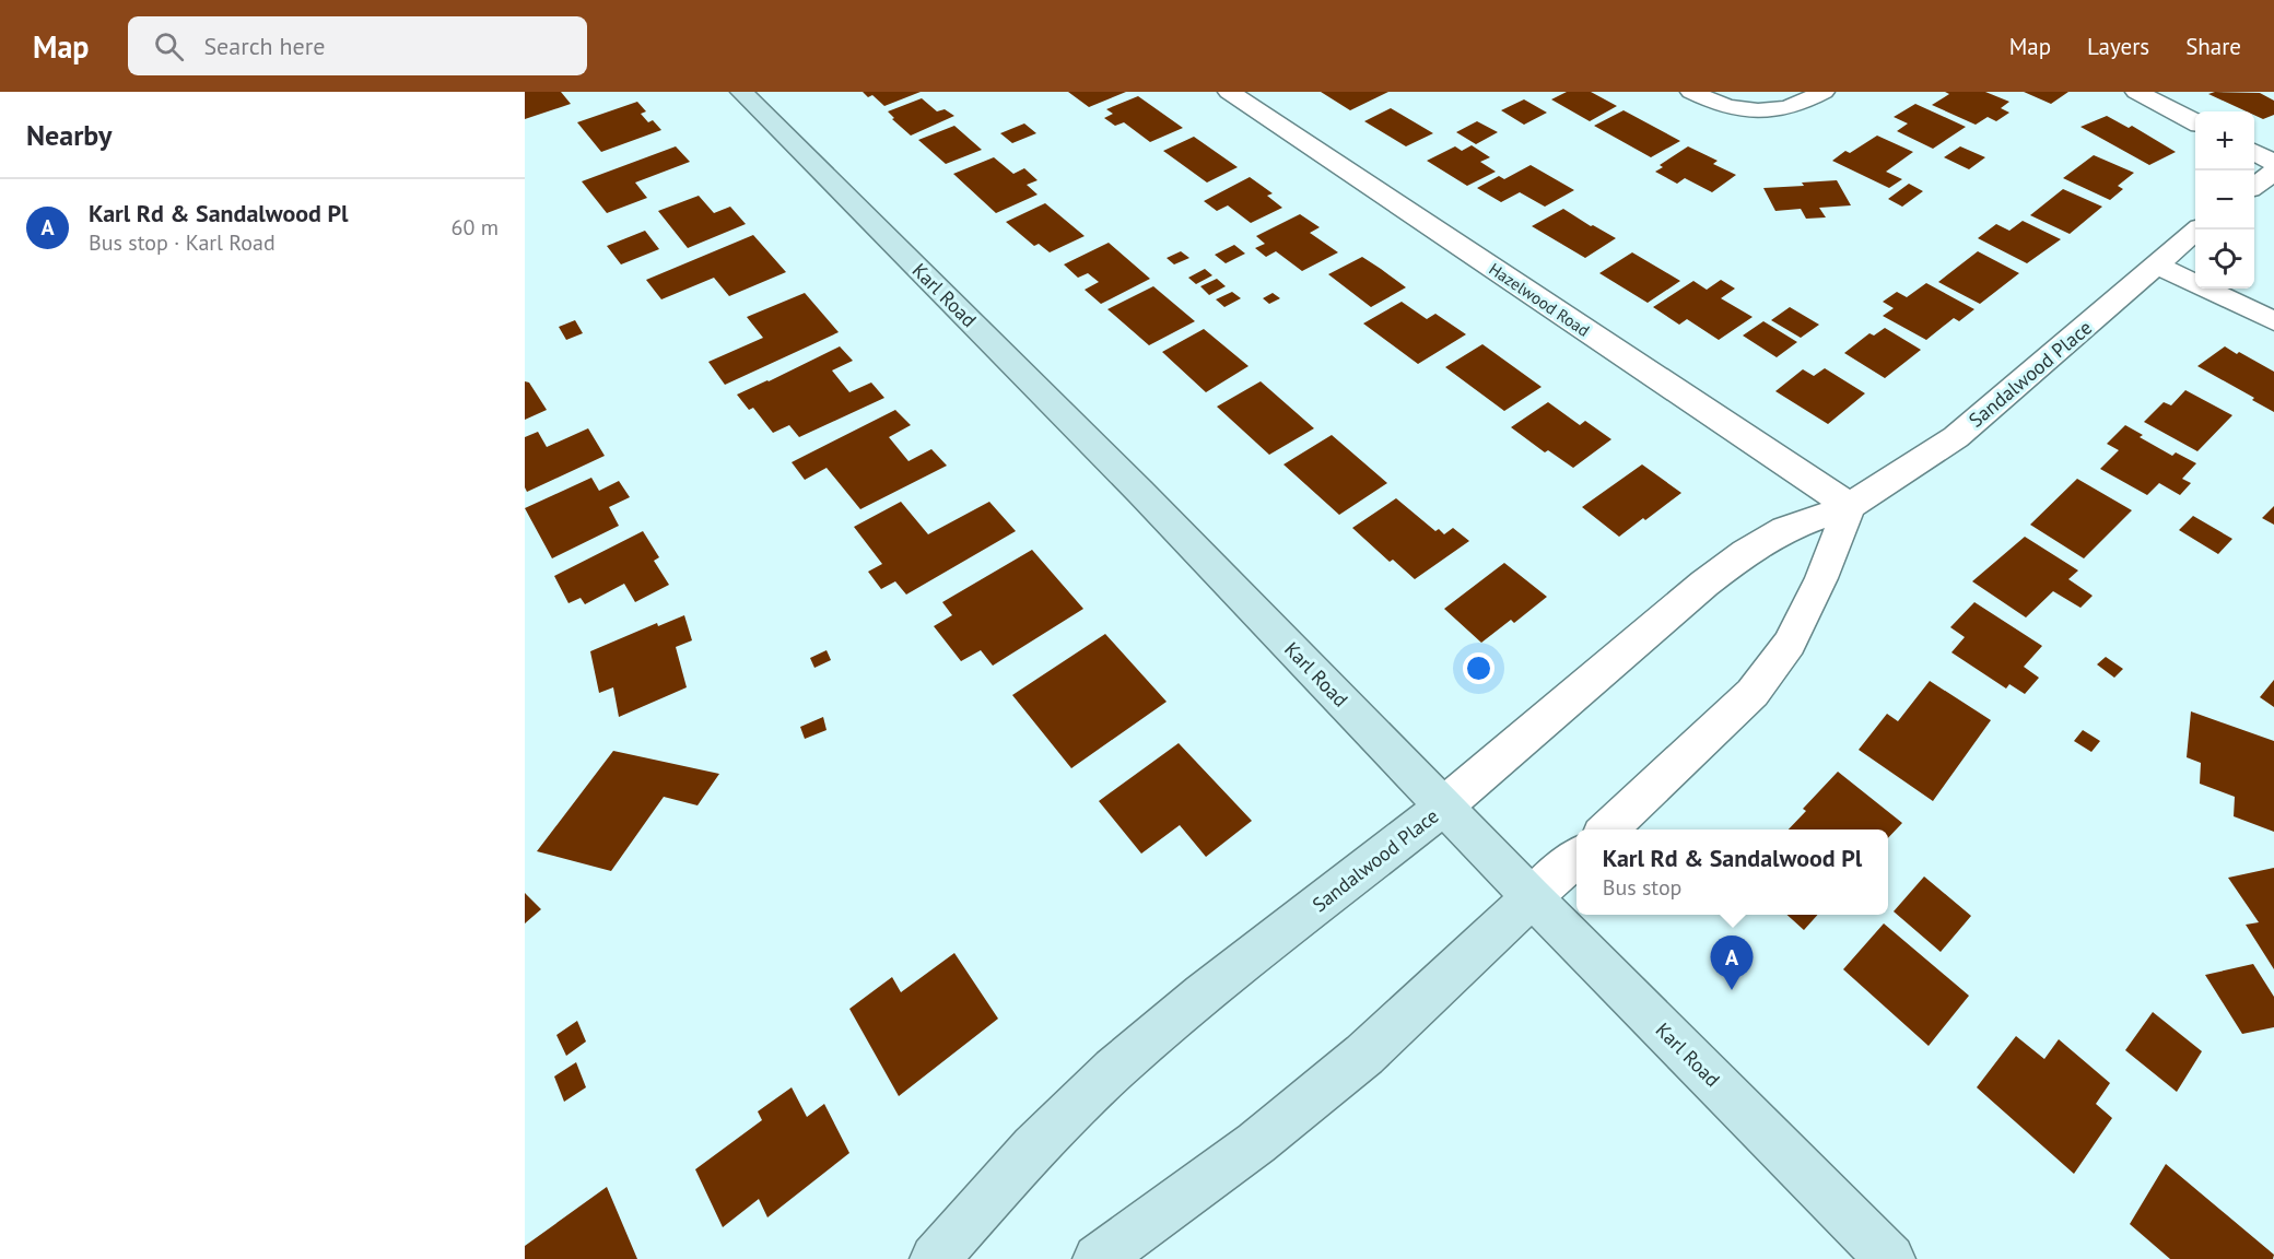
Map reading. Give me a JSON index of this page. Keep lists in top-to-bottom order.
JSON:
{
  "streets": {
    "main road": ["Karl Road", "Sandalwood Place"],
    "street": ["Hazelwood Road"]
  },
  "crossings": [
    ["Karl Road", "Sandalwood Place"],
    ["Hazelwood Road", "Sandalwood Place"]
  ],
  "page": {
    "header": "Map",
    "search": "Search here",
    "nav": ["Map", "Layers", "Share"],
    "heading": "Nearby",
    "map_buttons": ["+", "−"],
    "list": [
      {
        "mark": "A",
        "name": "Karl Rd & Sandalwood Pl",
        "note": "Bus stop · Karl Road",
        "value": "60 m"
      }
    ],
    "popup": ["Karl Rd & Sandalwood Pl", "Bus stop"],
    "pins": "A"
  }
}
